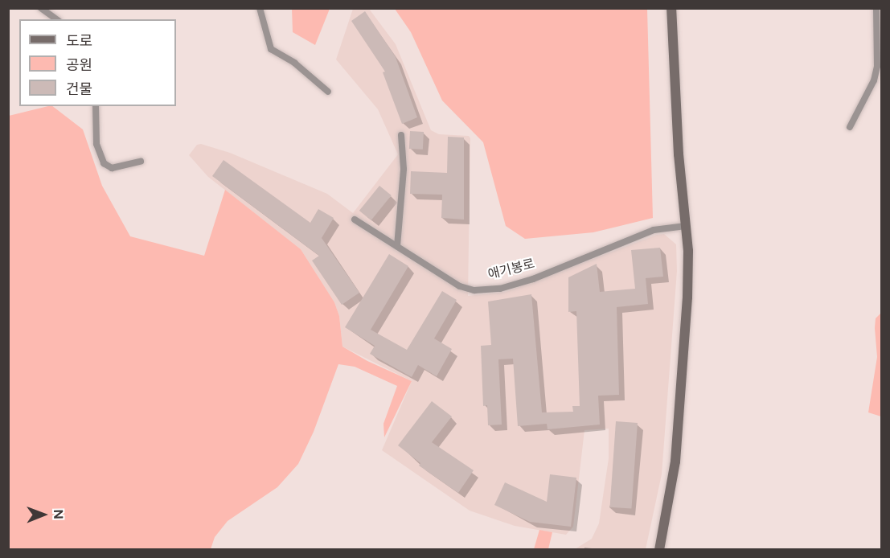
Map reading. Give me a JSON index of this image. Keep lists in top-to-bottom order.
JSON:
{
  "streets": {
    "lane": ["애기봉로"]
  },
  "legend": ["도로", "공원", "건물"],
  "north": "right"
}
